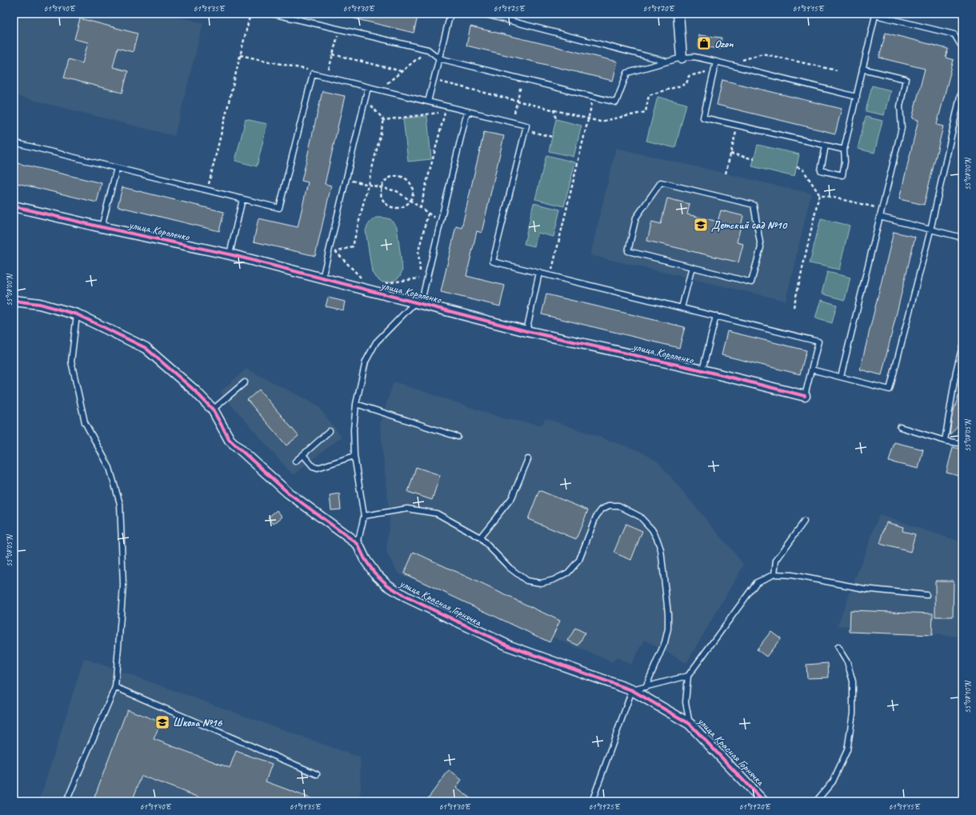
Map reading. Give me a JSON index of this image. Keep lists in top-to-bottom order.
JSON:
{
  "streets": {
    "street": ["улица Короленко", "улица Красная Горнячка"]
  },
  "places": {
    "shop": ["Ozon"],
    "school or university": ["Детский сад №10", "Школа №16"]
  },
  "coordinates": [
    "61°39'40\"E",
    "61°39'35\"E",
    "61°39'30\"E",
    "61°39'25\"E",
    "61°39'20\"E",
    "61°39'15\"E",
    "55°08'00\"N",
    "55°08'05\"N",
    "55°08'10\"N"
  ]
}
